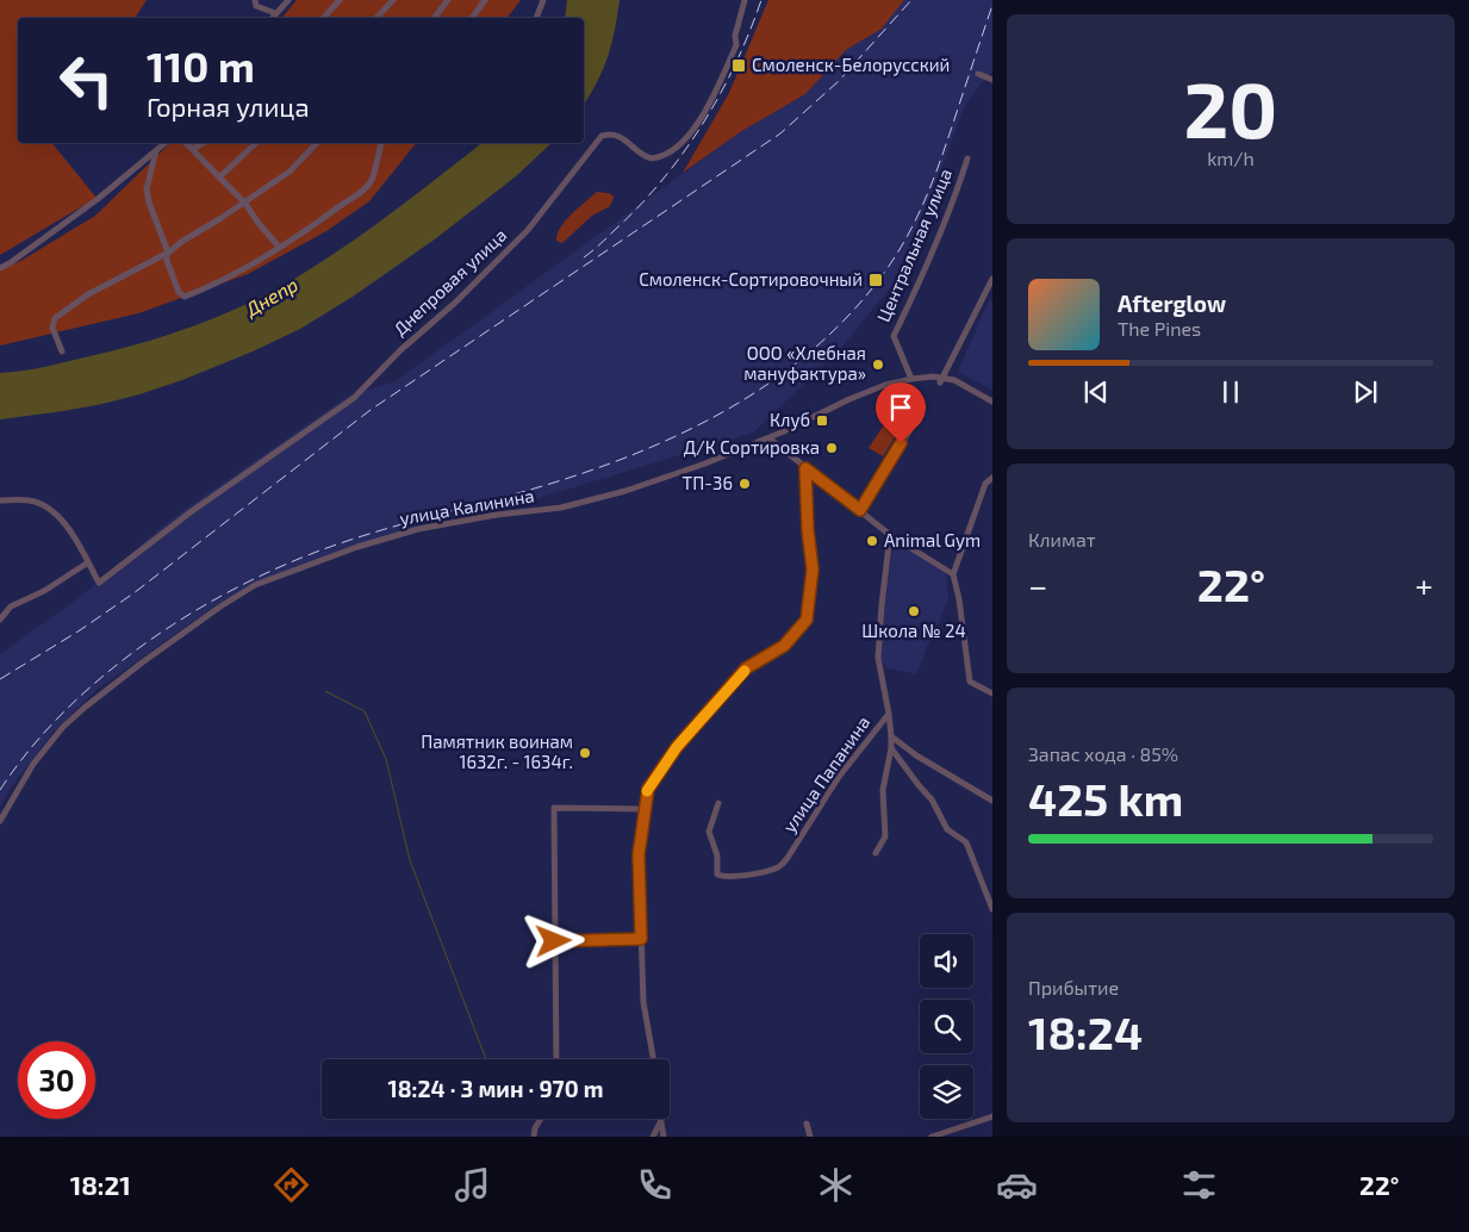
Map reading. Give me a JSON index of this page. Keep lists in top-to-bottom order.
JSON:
{
  "streets": {
    "street": [
      "Центральная улица",
      "Днепровая улица",
      "улица Калинина",
      "улица Папанина"
    ]
  },
  "crossings": [
    ["Центральная улица", "улица Калинина"]
  ],
  "water": ["Днепр"],
  "places": {
    "transit": ["Смоленск-Белорусский", "Смоленск-Сортировочный", "Клуб"],
    "other": [
      "ООО «Хлебная мануфактура»",
      "Д/К Сортировка",
      "ТП-36",
      "Animal Gym",
      "Школа № 24",
      "Памятник воинам 1632г. - 1634г."
    ]
  },
  "page": {
    "tile": [
      ["20", "km/h"],
      "Климат",
      ["Запас хода · 85%", "425 km"],
      ["Прибытие", "18:24"]
    ],
    "turn": ["110 m", "Горная улица"],
    "song": ["Afterglow", "The Pines"],
    "heat": ["−", "22°", "+"],
    "limit": "30",
    "trip": "18:24 · 3 мин · 970 m",
    "tabs": ["18:21", "22°"]
  }
}
